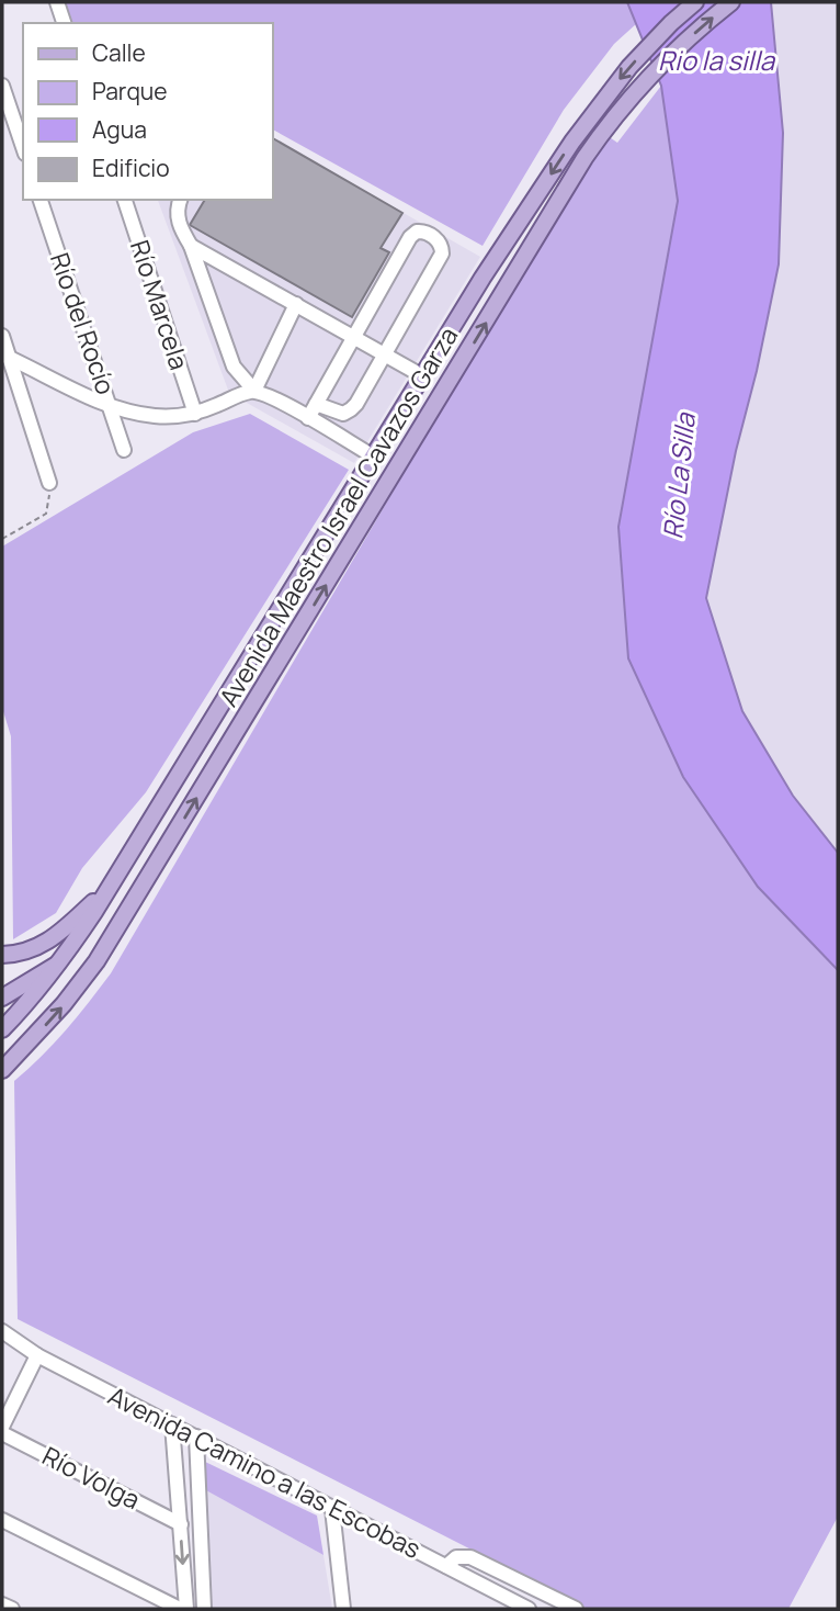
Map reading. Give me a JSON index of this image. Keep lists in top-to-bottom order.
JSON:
{
  "streets": {
    "main road": ["Avenida Maestro Israel Cavazos Garza"],
    "street": [
      "Río Marcela",
      "Río del Rocío",
      "Avenida Camino a las Escobas",
      "Río Volga"
    ]
  },
  "water": ["Rio la silla", "Río La Silla"],
  "legend": [
    "Calle",
    "Parque",
    "Agua",
    "Edificio"
  ]
}
